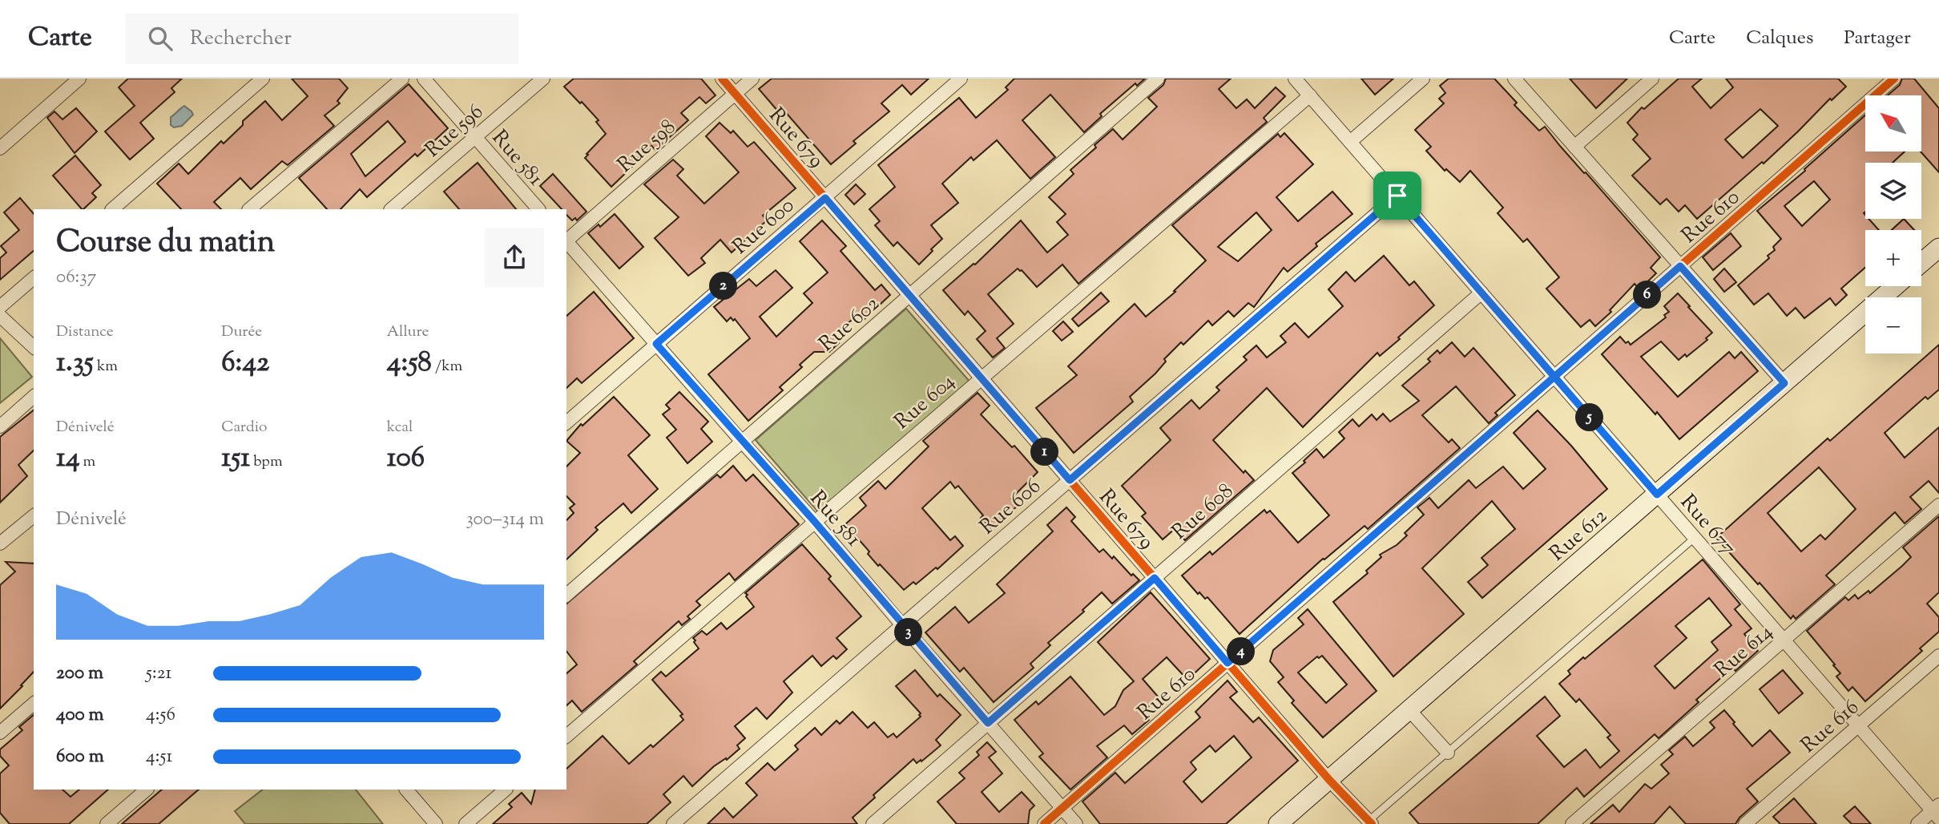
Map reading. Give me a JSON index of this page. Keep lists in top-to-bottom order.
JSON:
{
  "streets": {
    "street": [
      "Rue 596",
      "Rue 679",
      "Rue 598",
      "Rue 581",
      "Rue 610",
      "Rue 600",
      "Rue 602",
      "Rue 604",
      "Rue 606",
      "Rue 608",
      "Rue 677",
      "Rue 612",
      "Rue 614",
      "Rue 616"
    ]
  },
  "crossings": [
    ["Rue 596", "Rue 581"],
    ["Rue 679", "Rue 598"],
    ["Rue 679", "Rue 610"],
    ["Rue 679", "Rue 600"],
    ["Rue 679", "Rue 602"],
    ["Rue 679", "Rue 604"],
    ["Rue 679", "Rue 606"],
    ["Rue 679", "Rue 608"],
    ["Rue 679", "Rue 612"],
    ["Rue 581", "Rue 610"],
    ["Rue 581", "Rue 600"],
    ["Rue 581", "Rue 602"],
    ["Rue 581", "Rue 604"],
    ["Rue 581", "Rue 606"],
    ["Rue 581", "Rue 608"],
    ["Rue 610", "Rue 677"],
    ["Rue 604", "Rue 677"],
    ["Rue 606", "Rue 677"],
    ["Rue 608", "Rue 677"],
    ["Rue 677", "Rue 612"],
    ["Rue 677", "Rue 614"],
    ["Rue 677", "Rue 616"]
  ],
  "north": "top left",
  "page": {
    "header": "Carte",
    "search": "Rechercher",
    "nav": ["Carte", "Calques", "Partager"],
    "map_buttons": ["+", "−"],
    "heading": ["Course du matin", "06:37"],
    "pins": [
      "2",
      "6",
      "5",
      "1",
      "3",
      "4"
    ],
    "stats": [
      ["Distance", "1.35 km"],
      ["Durée", "6:42"],
      ["Allure", "4:58 /km"],
      ["Dénivelé", "14 m"],
      ["Cardio", "151 bpm"],
      ["kcal", "106"]
    ],
    "chart": ["Dénivelé", "300–314 m"],
    "list": [
      {
        "name": "200 m",
        "note": "5:21"
      },
      {
        "name": "400 m",
        "note": "4:56"
      },
      {
        "name": "600 m",
        "note": "4:51"
      }
    ]
  }
}
